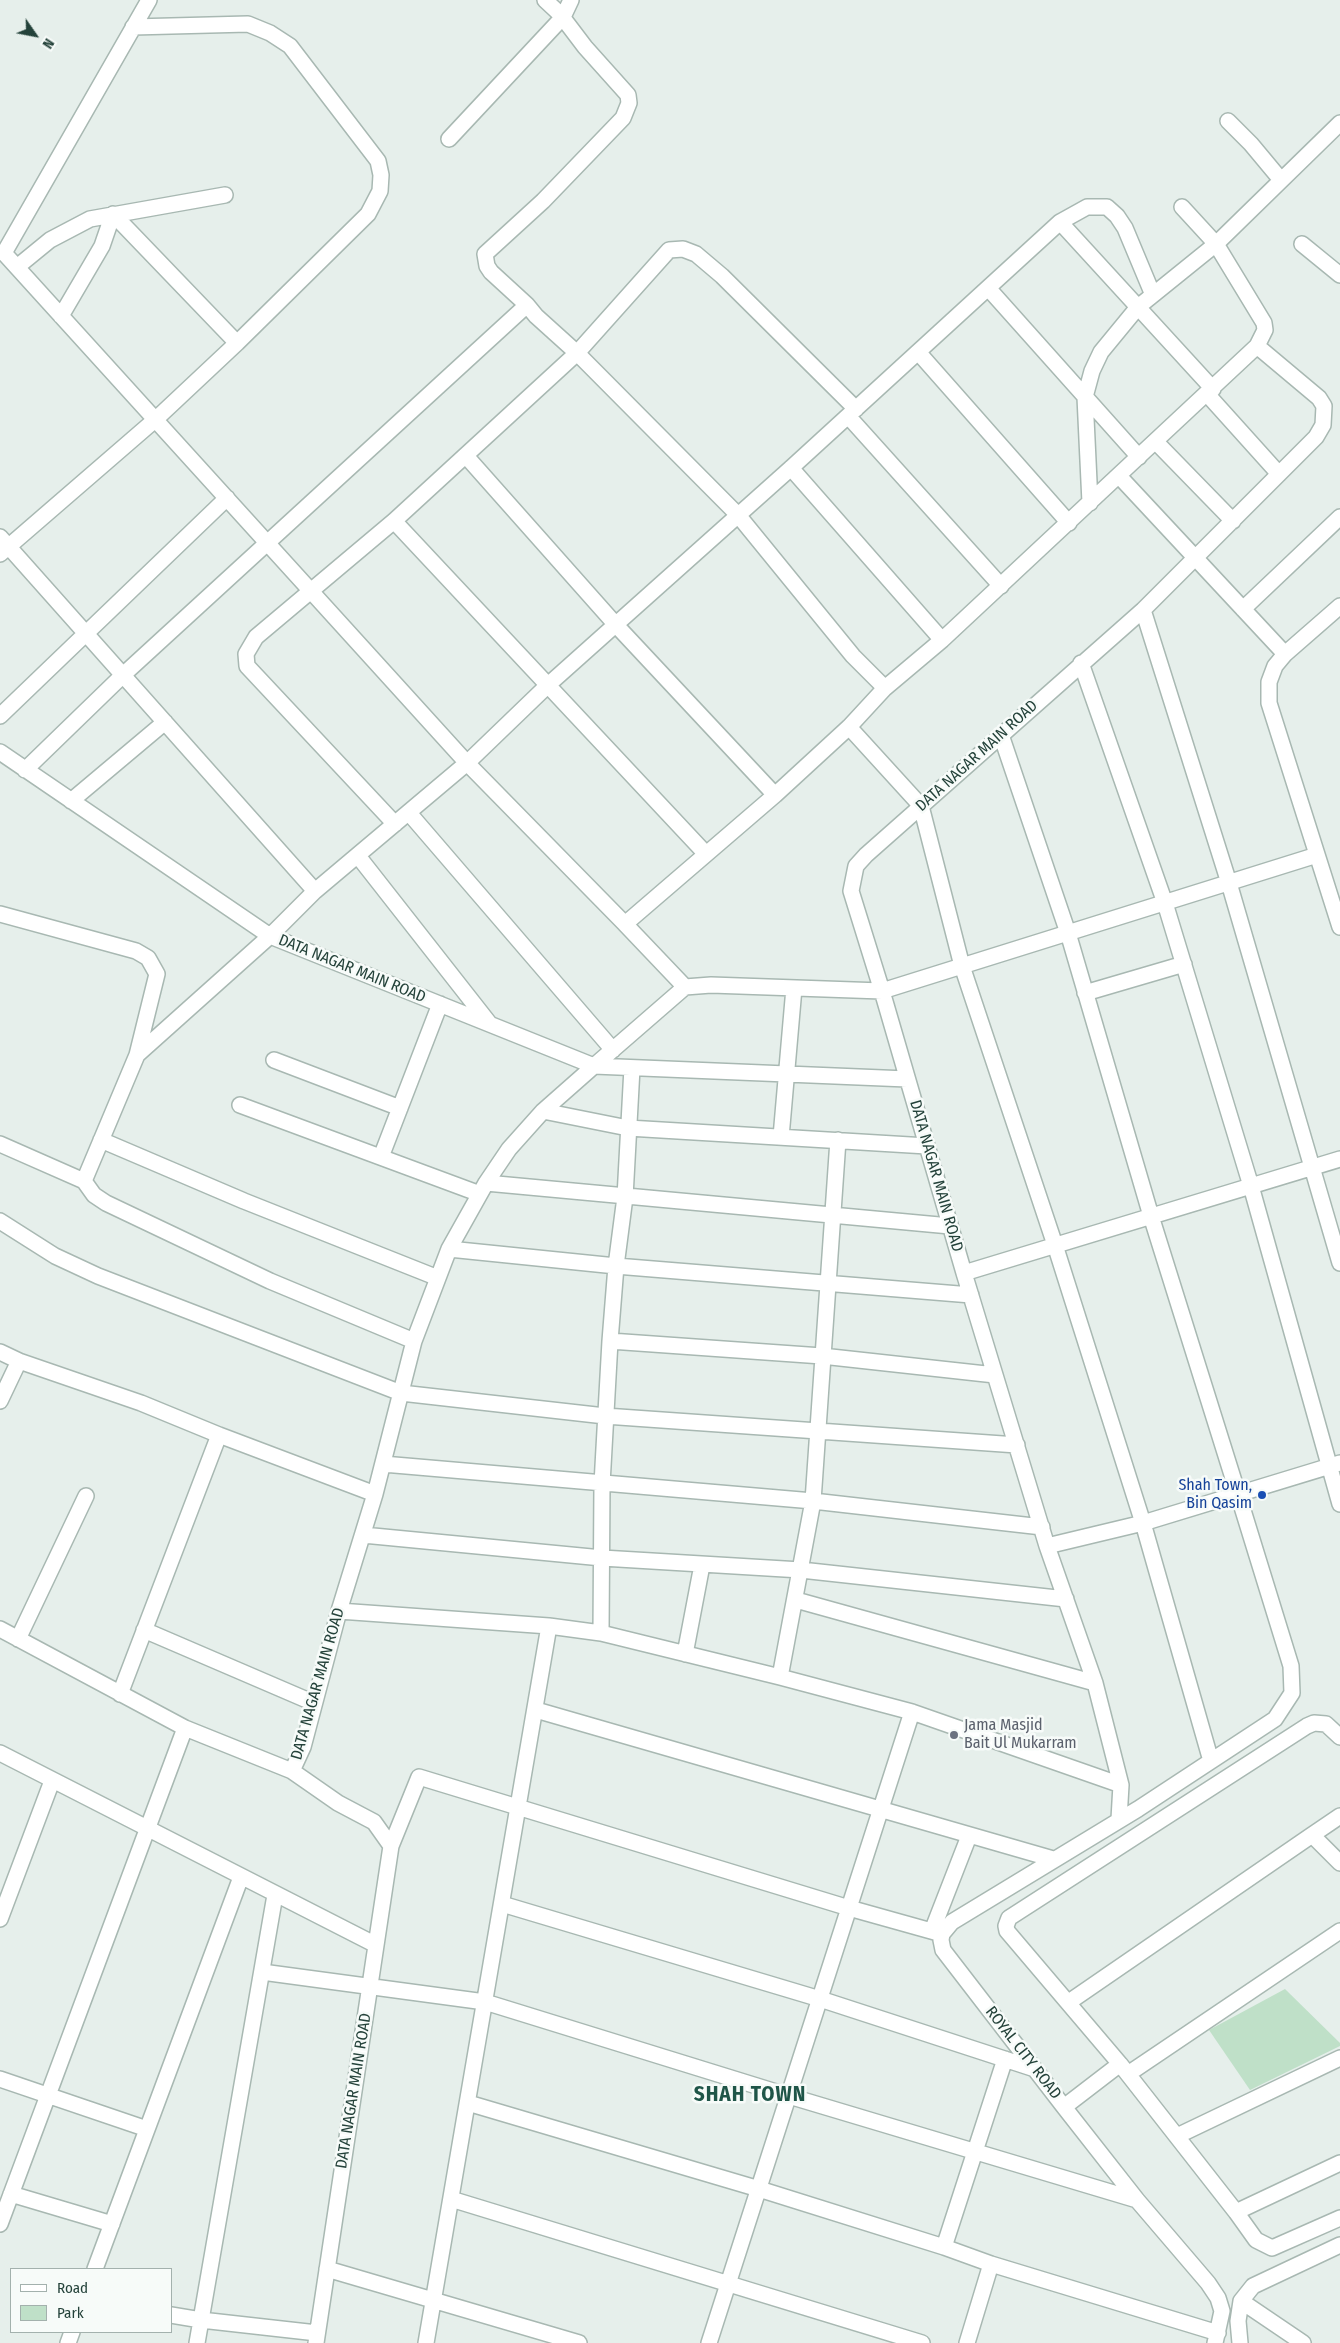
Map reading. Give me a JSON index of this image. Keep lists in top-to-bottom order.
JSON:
{
  "streets": {
    "street": ["DATA NAGAR MAIN ROAD", "ROYAL CITY ROAD"]
  },
  "districts": ["SHAH TOWN"],
  "places": ["Shah Town, Bin Qasim", "Jama Masjid Bait Ul Mukarram"],
  "legend": ["Road", "Park"],
  "north": "bottom right"
}
